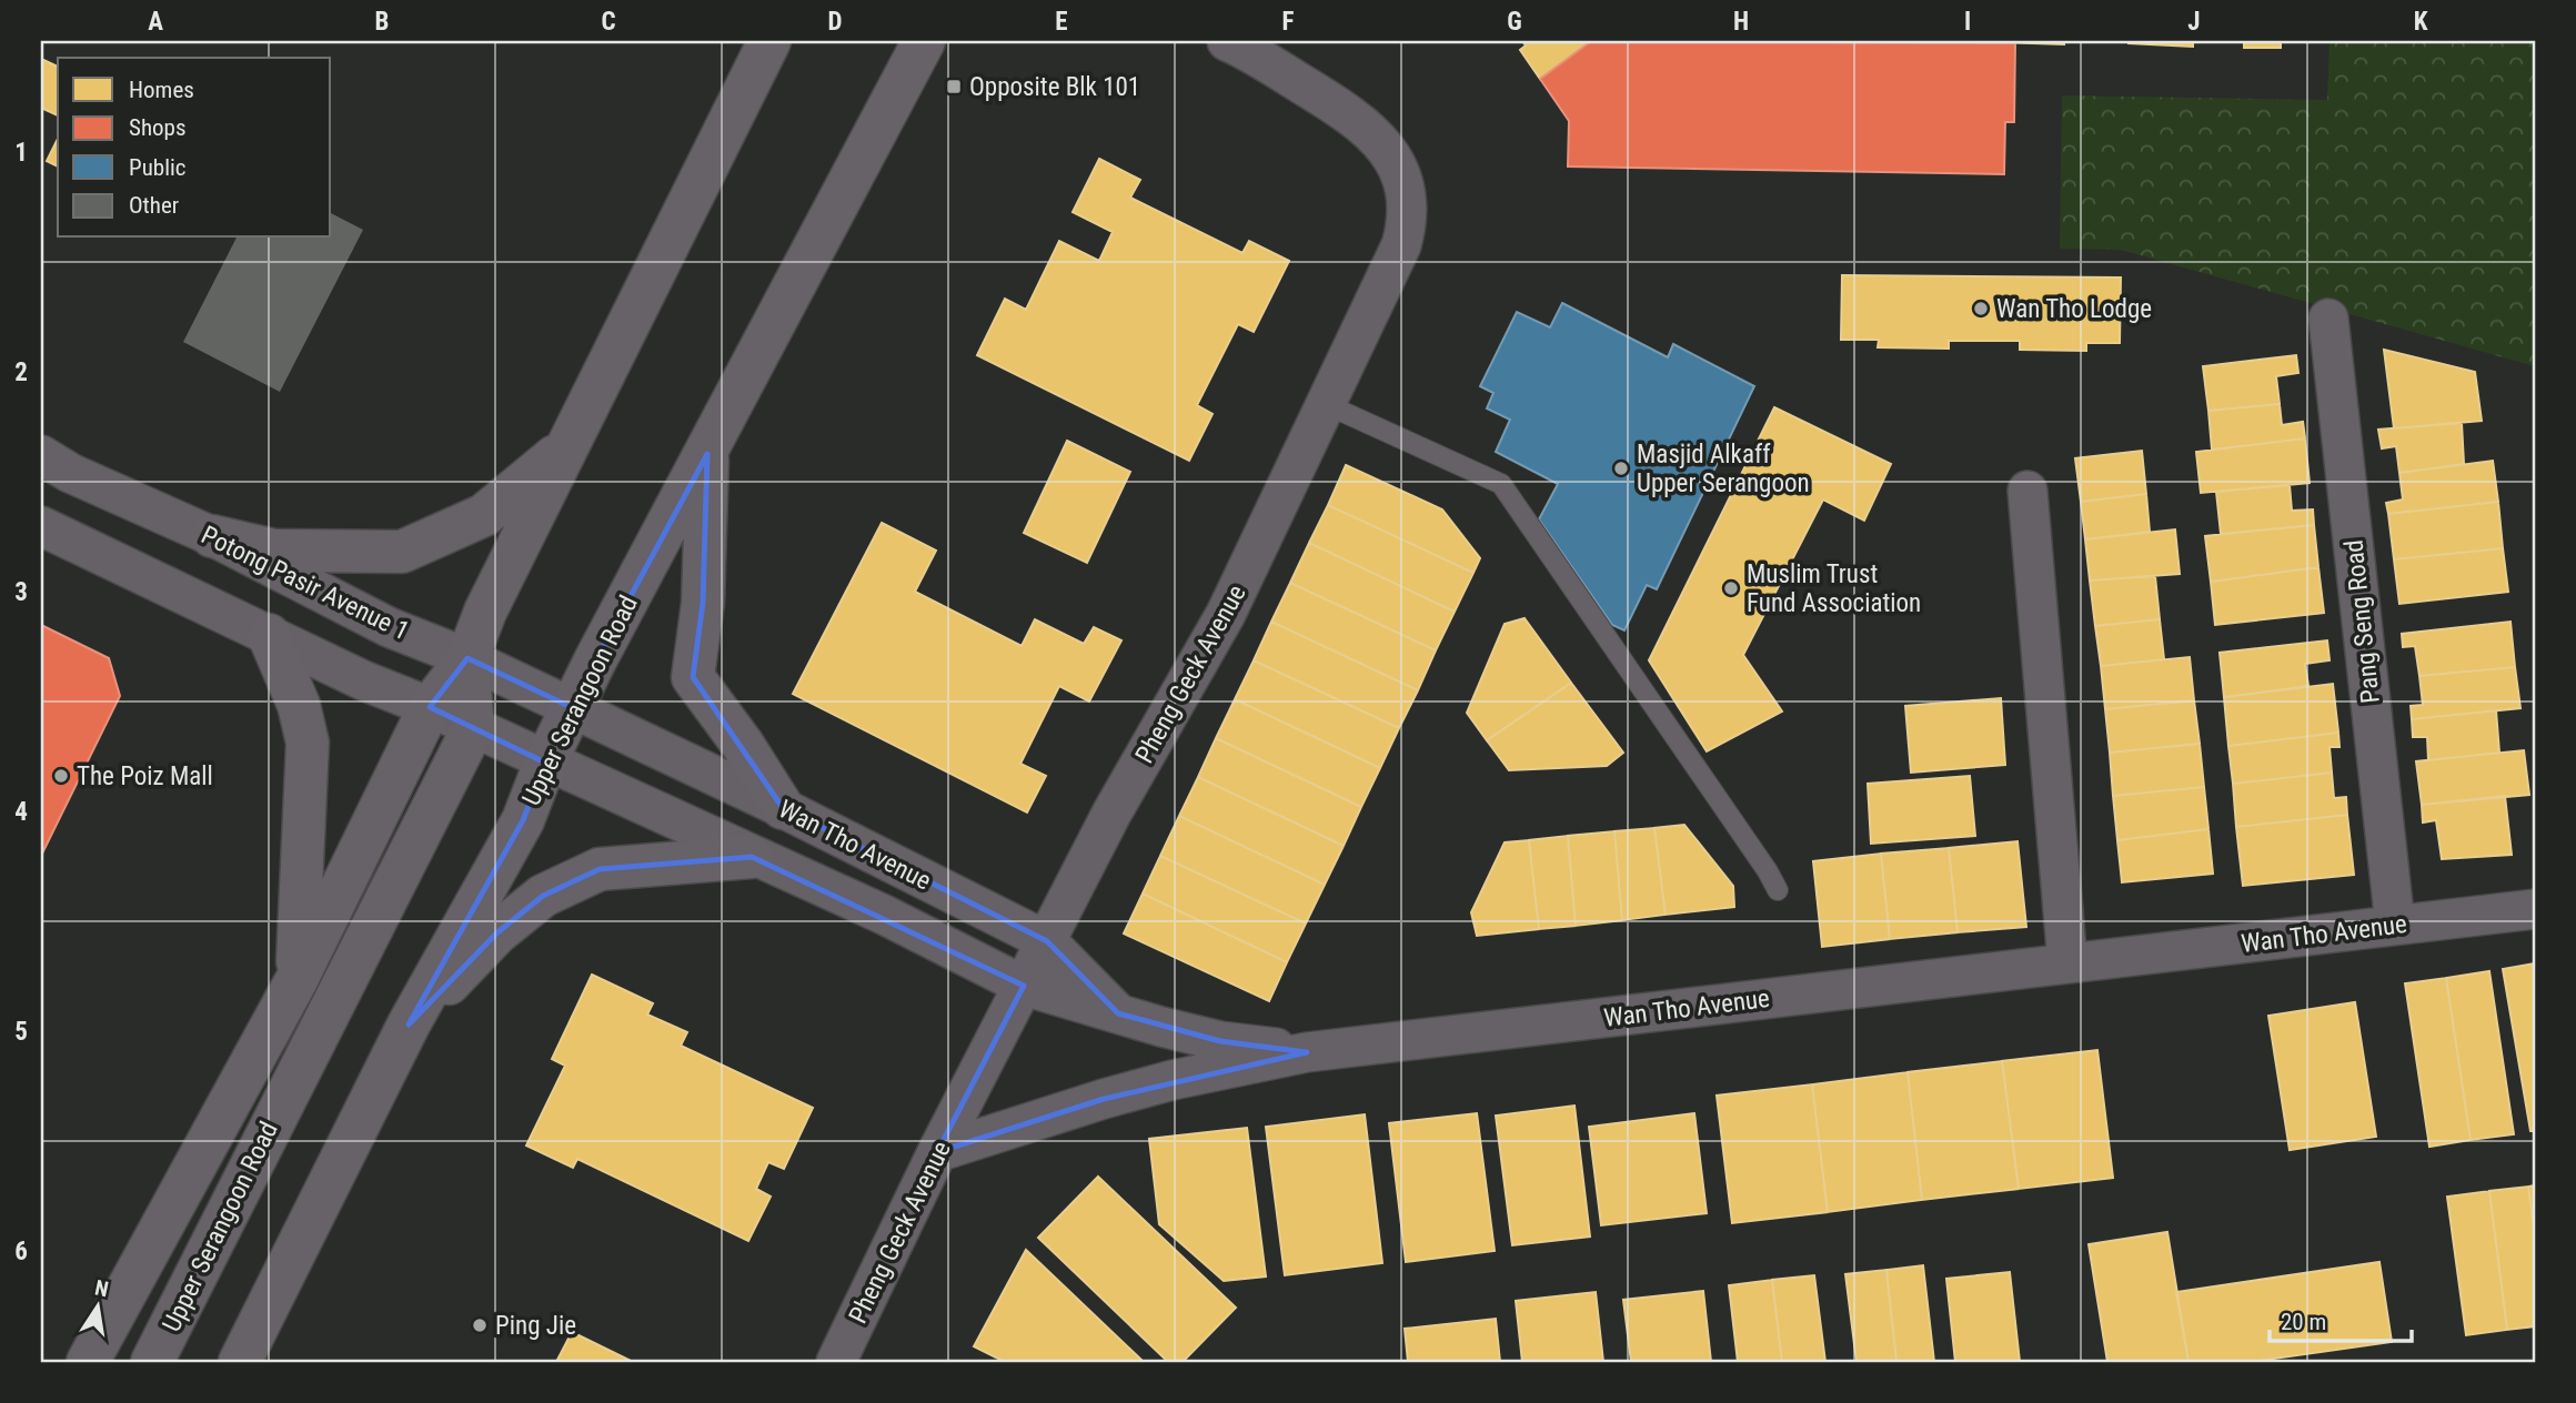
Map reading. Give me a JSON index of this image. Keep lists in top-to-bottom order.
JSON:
{
  "streets": {
    "main road": ["Upper Serangoon Road"],
    "street": [
      "Potong Pasir Avenue 1",
      "Pang Seng Road",
      "Pheng Geck Avenue",
      "Wan Tho Avenue"
    ]
  },
  "crossings": [
    ["Potong Pasir Avenue 1", "Upper Serangoon Road"],
    ["Potong Pasir Avenue 1", "Wan Tho Avenue"],
    ["Pang Seng Road", "Wan Tho Avenue"],
    ["Pheng Geck Avenue", "Wan Tho Avenue"],
    ["Upper Serangoon Road", "Wan Tho Avenue"]
  ],
  "places": {
    "transit": ["Opposite Blk 101"],
    "other": [
      "Wan Tho Lodge",
      "Masjid Alkaff Upper Serangoon",
      "Muslim Trust Fund Association",
      "The Poiz Mall",
      "Ping Jie"
    ]
  },
  "legend": [
    "Homes",
    "Shops",
    "Public",
    "Other"
  ],
  "scale_bar": "20 m",
  "north": "top",
  "grid": {
    "columns": [
      "A",
      "B",
      "C",
      "D",
      "E",
      "F",
      "G",
      "H",
      "I",
      "J",
      "K"
    ],
    "rows": [
      "1",
      "2",
      "3",
      "4",
      "5",
      "6"
    ]
  }
}
